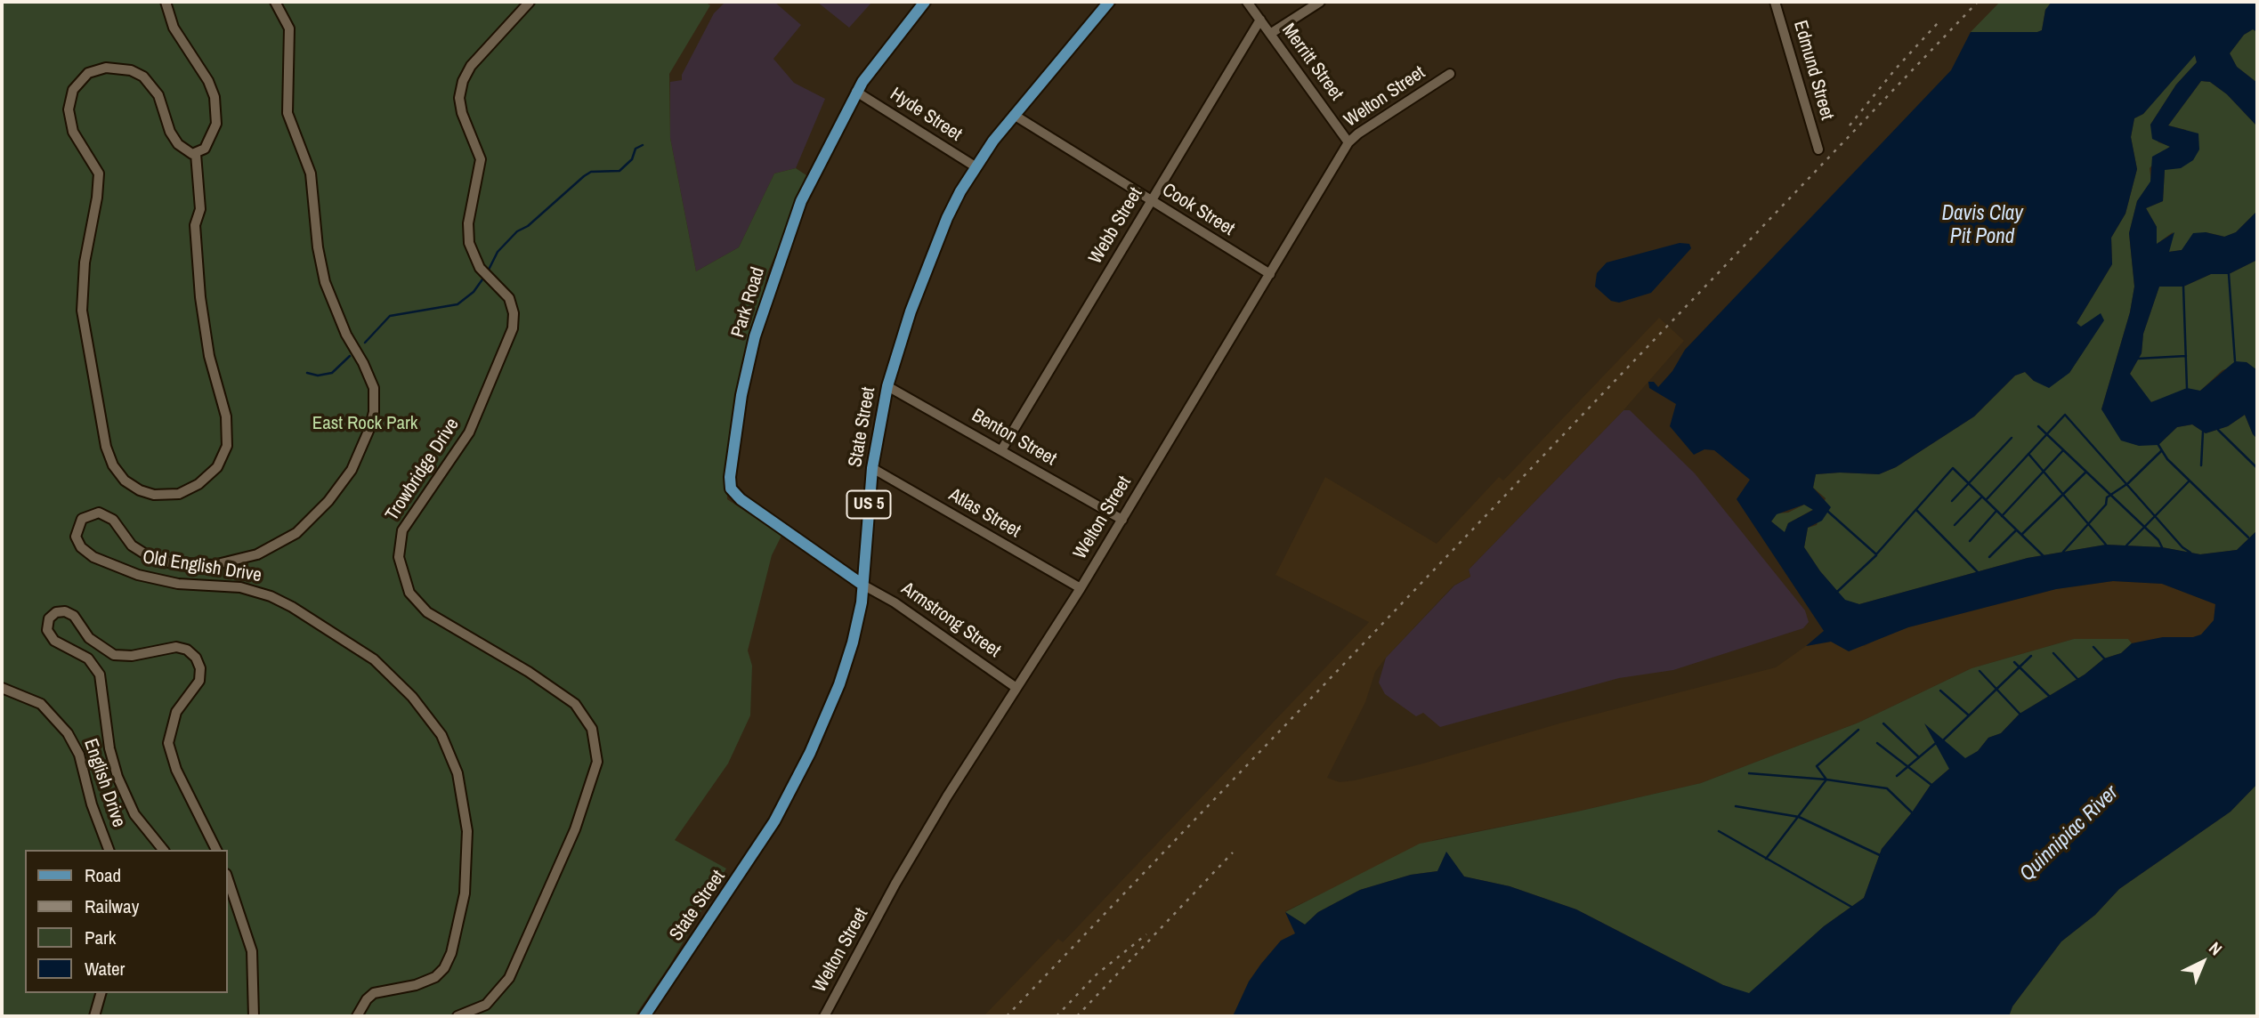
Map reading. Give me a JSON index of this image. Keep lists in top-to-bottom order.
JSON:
{
  "streets": {
    "main road": ["Park Road", "State Street", "US 5"],
    "street": [
      "Merritt Street",
      "Edmund Street",
      "Welton Street",
      "Hyde Street",
      "Cook Street",
      "Webb Street",
      "Benton Street",
      "Trowbridge Drive",
      "Atlas Street",
      "Old English Drive",
      "Armstrong Street",
      "English Drive"
    ]
  },
  "crossings": [
    ["Merritt Street", "Welton Street"],
    ["Merritt Street", "Webb Street"],
    ["Welton Street", "Cook Street"],
    ["Welton Street", "Benton Street"],
    ["Welton Street", "Atlas Street"],
    ["Welton Street", "Armstrong Street"],
    ["Hyde Street", "Park Road"],
    ["Hyde Street", "State Street"],
    ["Cook Street", "Webb Street"],
    ["Cook Street", "State Street"],
    ["Webb Street", "Benton Street"],
    ["Park Road", "State Street"],
    ["Park Road", "Armstrong Street"],
    ["State Street", "Benton Street"],
    ["State Street", "Atlas Street"],
    ["State Street", "Armstrong Street"]
  ],
  "water": ["Davis Clay Pit Pond", "Quinnipiac River"],
  "parks": ["East Rock Park"],
  "legend": [
    "Road",
    "Railway",
    "Park",
    "Water"
  ],
  "north": "top right"
}
